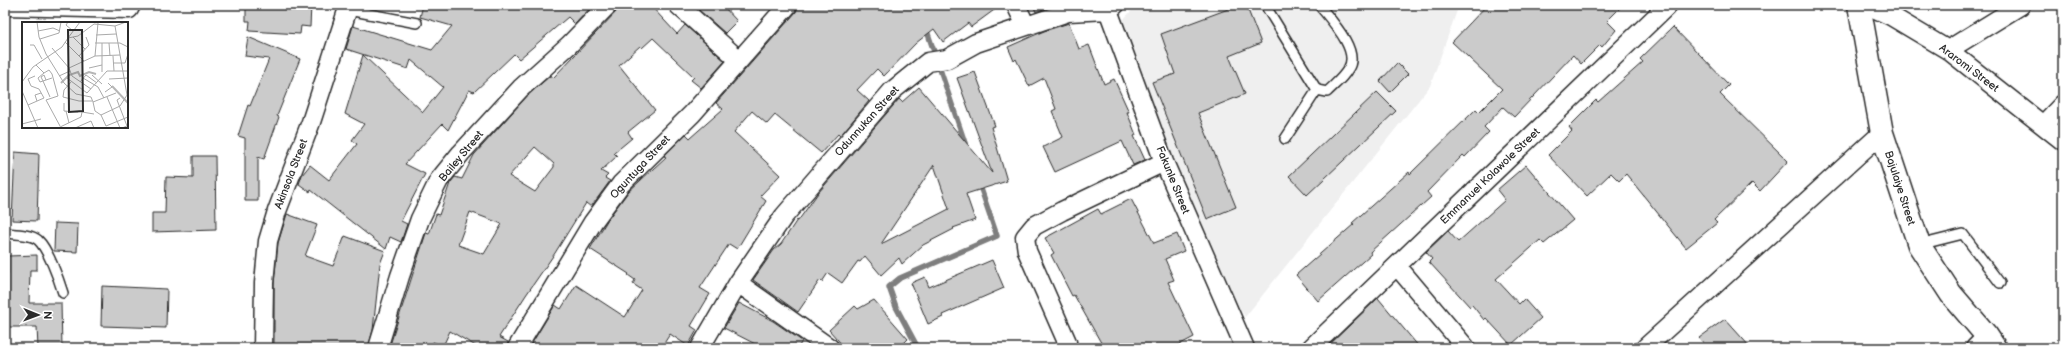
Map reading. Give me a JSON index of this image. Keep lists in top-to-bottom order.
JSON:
{
  "streets": {
    "street": [
      "Araromi Street",
      "Odunnukan Street",
      "Bailey Street",
      "Oguntuga Street",
      "Akinsola Street",
      "Emmanuel Kolawole Street",
      "Fakunle Street",
      "Bajulaiye Street"
    ]
  },
  "crossings": [
    ["Odunnukan Street", "Fakunle Street"]
  ],
  "north": "right"
}
